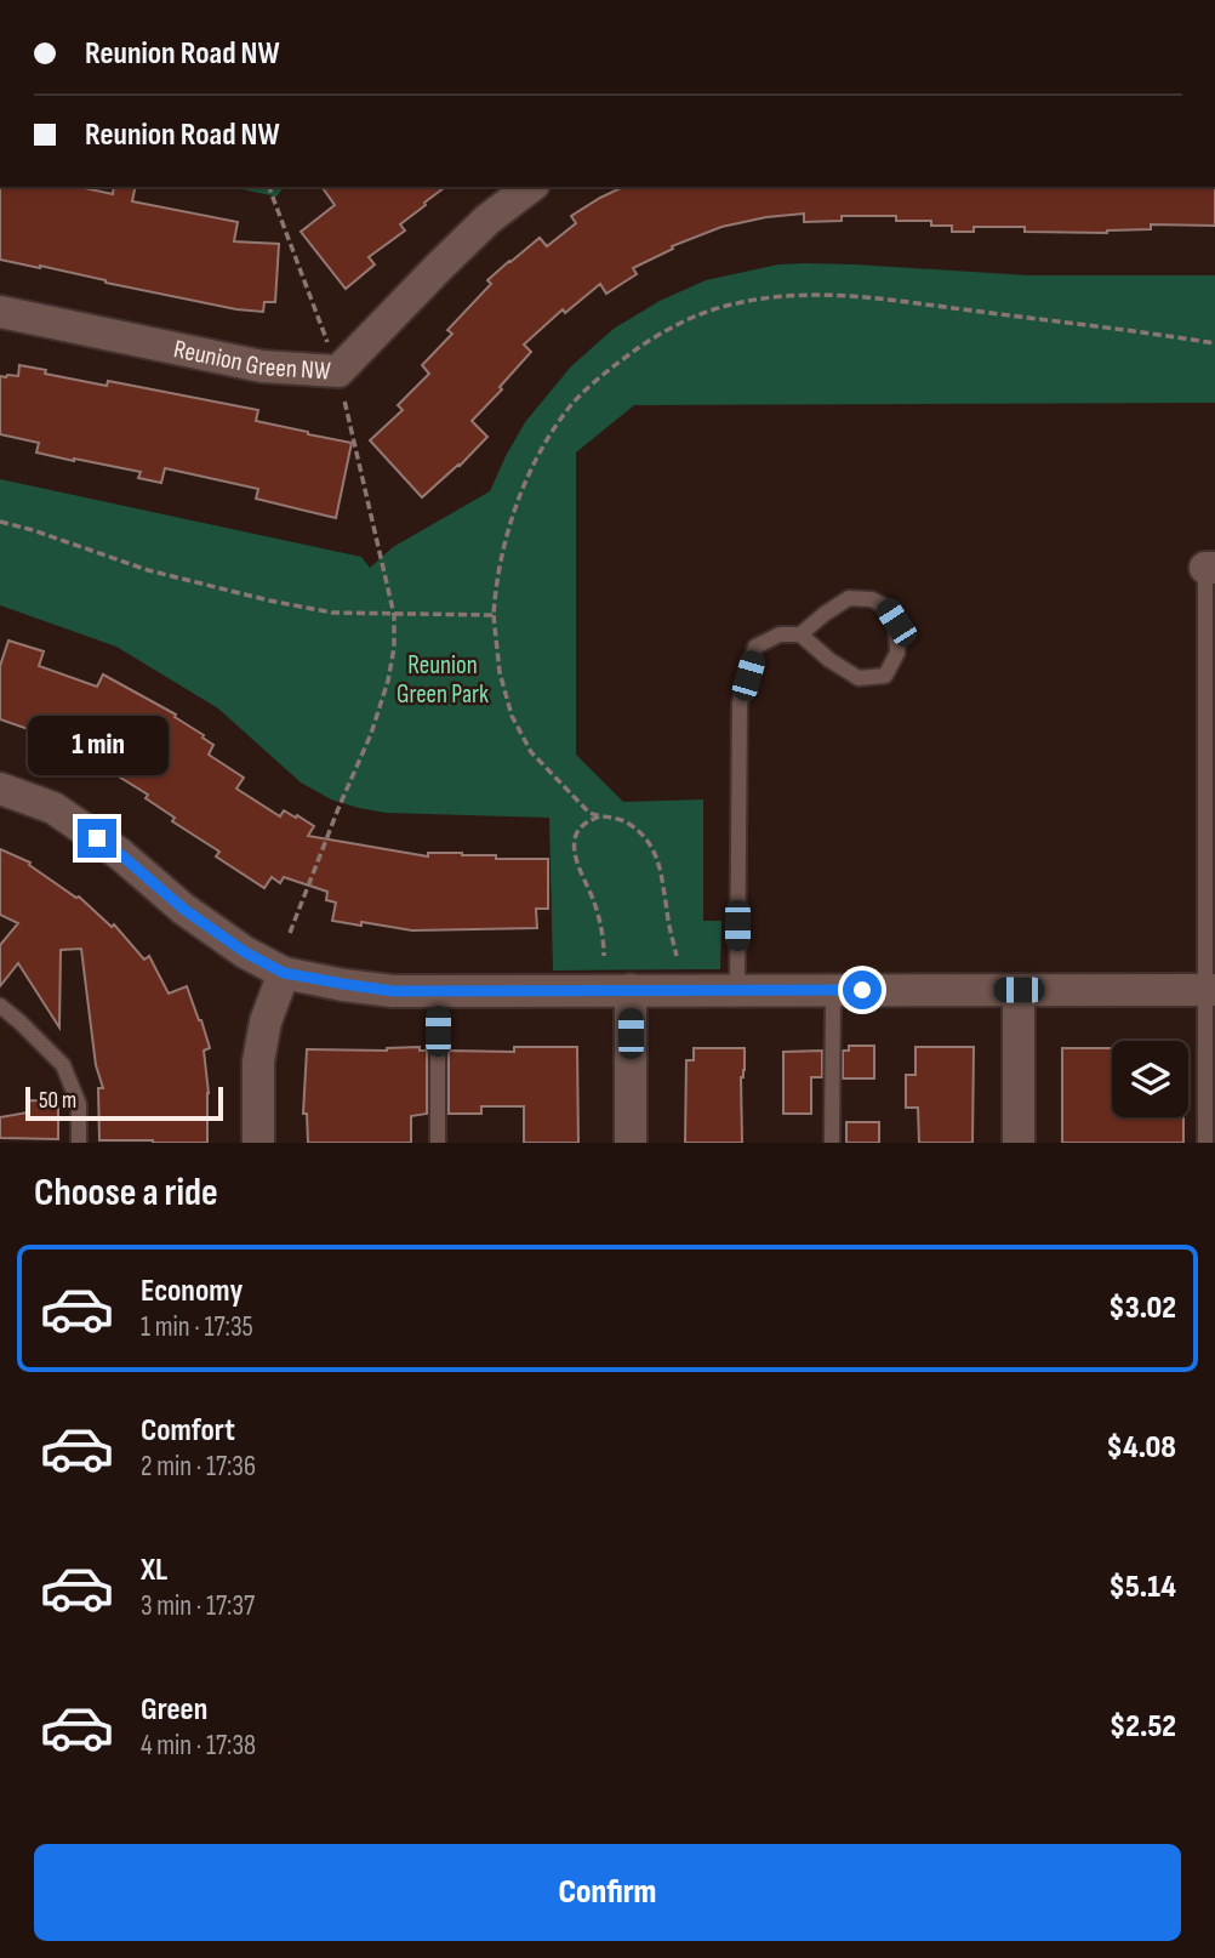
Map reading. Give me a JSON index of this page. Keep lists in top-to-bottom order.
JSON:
{
  "streets": {
    "street": ["Reunion Green NW"]
  },
  "parks": ["Reunion Green Park"],
  "scale_bar": "50 m",
  "page": {
    "banner": ["Reunion Road NW", "Reunion Road NW"],
    "bubble": "1 min",
    "scale": "50 m",
    "heading": "Choose a ride",
    "list": [
      {
        "name": "Economy",
        "note": "1 min · 17:35",
        "value": "$3.02"
      },
      {
        "name": "Comfort",
        "note": "2 min · 17:36",
        "value": "$4.08"
      },
      {
        "name": "XL",
        "note": "3 min · 17:37",
        "value": "$5.14"
      },
      {
        "name": "Green",
        "note": "4 min · 17:38",
        "value": "$2.52"
      }
    ],
    "buttons": "Confirm"
  }
}
